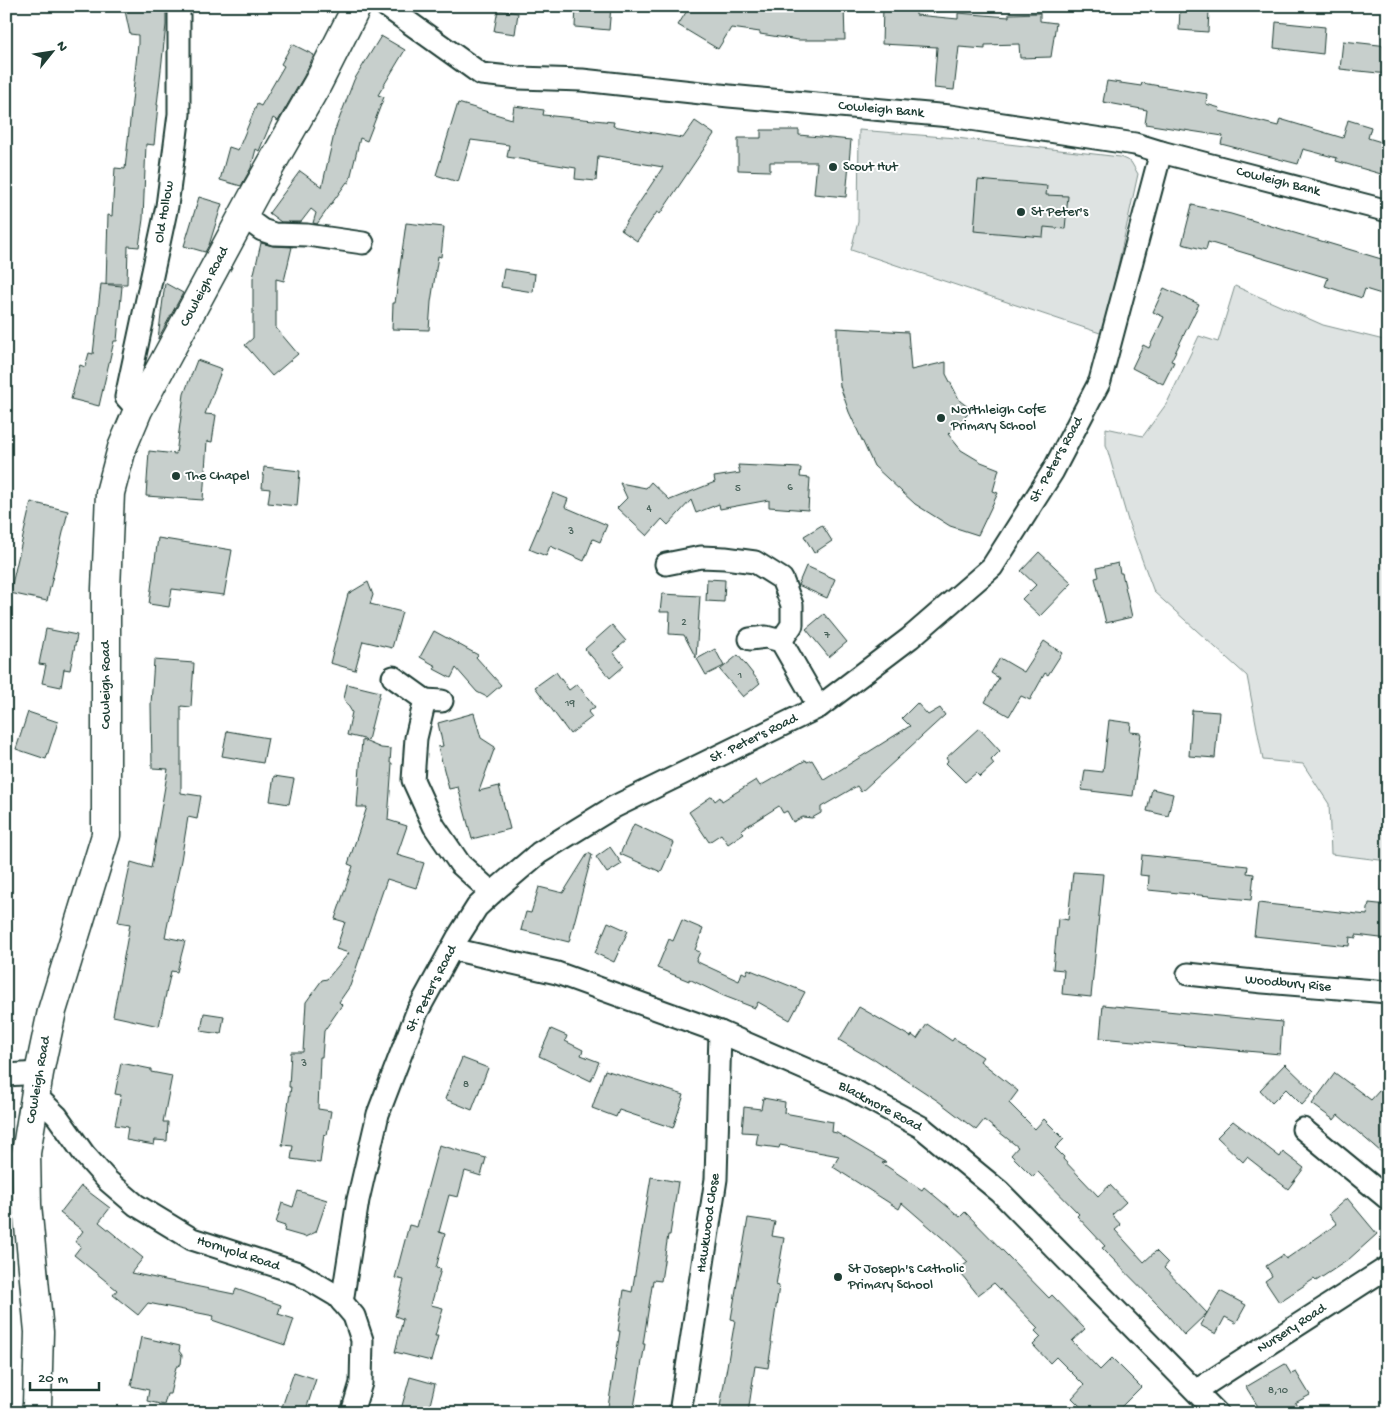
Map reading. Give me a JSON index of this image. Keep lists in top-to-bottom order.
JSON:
{
  "streets": {
    "main road": ["Cowleigh Road"],
    "street": [
      "Cowleigh Bank",
      "Old Hollow",
      "St. Peter's Road",
      "Woodbury Rise",
      "Blackmore Road",
      "Hawkwood Close",
      "Hornyold Road",
      "Nursery Road"
    ]
  },
  "crossings": [
    ["Cowleigh Bank", "St. Peter's Road"],
    ["Old Hollow", "Cowleigh Road"],
    ["Cowleigh Road", "Hornyold Road"],
    ["St. Peter's Road", "Blackmore Road"],
    ["St. Peter's Road", "Hornyold Road"],
    ["Blackmore Road", "Hawkwood Close"],
    ["Blackmore Road", "Nursery Road"]
  ],
  "places": [
    "Scout Hut",
    "St Peter's",
    "Northleigh CofE Primary School",
    "The Chapel",
    "St Joseph's Catholic Primary School"
  ],
  "house_numbers": [
    "6",
    "5",
    "4",
    "3",
    "2",
    "7",
    "1",
    "19",
    "3",
    "8",
    "8,10"
  ],
  "scale_bar": "20 m",
  "north": "top right"
}
